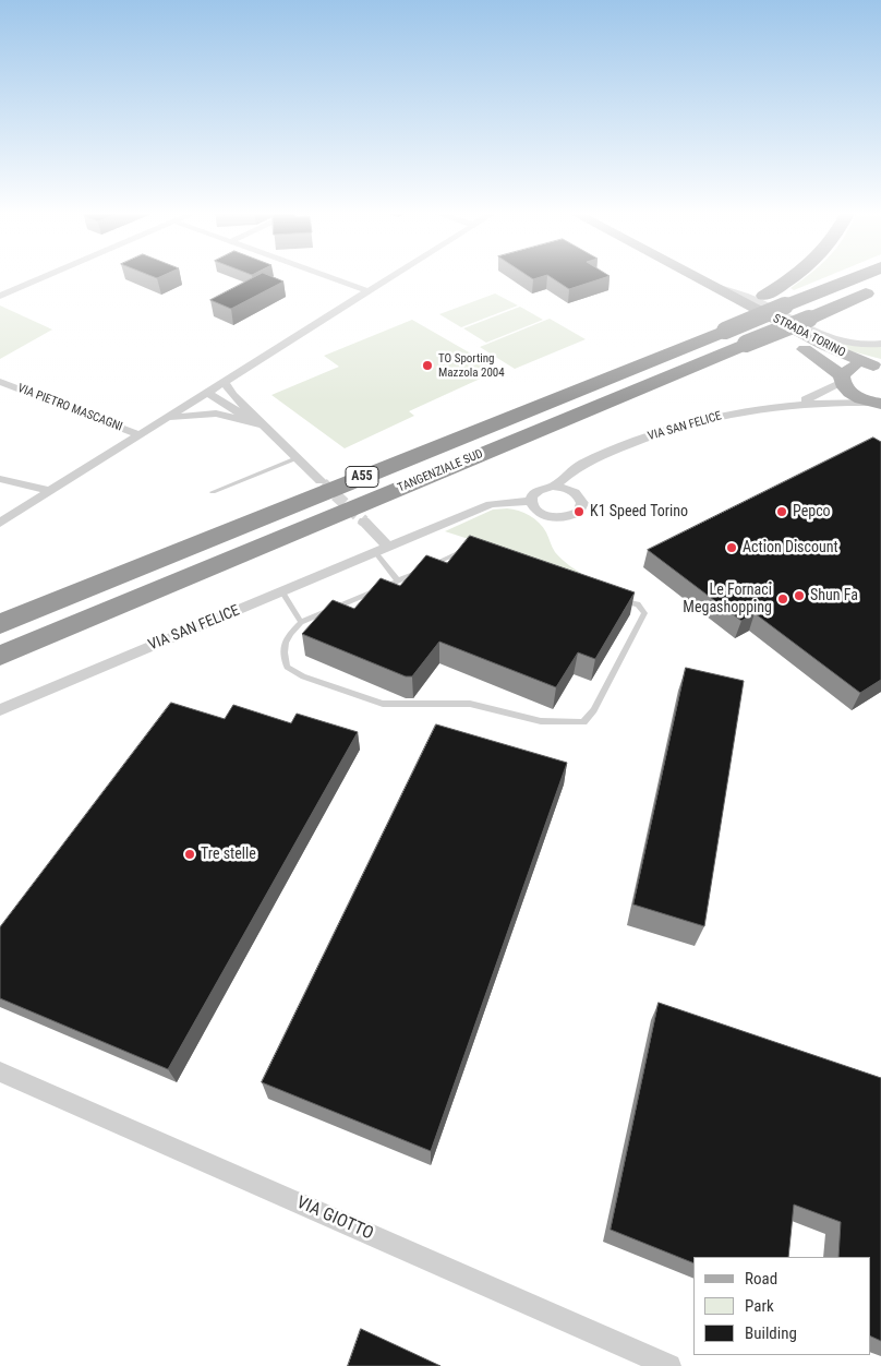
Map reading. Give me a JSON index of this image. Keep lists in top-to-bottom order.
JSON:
{
  "streets": {
    "highway": ["TANGENZIALE SUD", "A55"],
    "main road": ["STRADA TORINO"],
    "street": ["VIA PIETRO MASCAGNI", "VIA SAN FELICE", "VIA GIOTTO"]
  },
  "crossings": [
    ["STRADA TORINO", "VIA SAN FELICE"]
  ],
  "places": [
    "TO Sporting Mazzola 2004",
    "K1 Speed Torino",
    "Pepco",
    "Action Discount",
    "Shun Fa",
    "Le Fornaci Megashopping",
    "Tre stelle"
  ],
  "legend": ["Road", "Park", "Building"]
}
